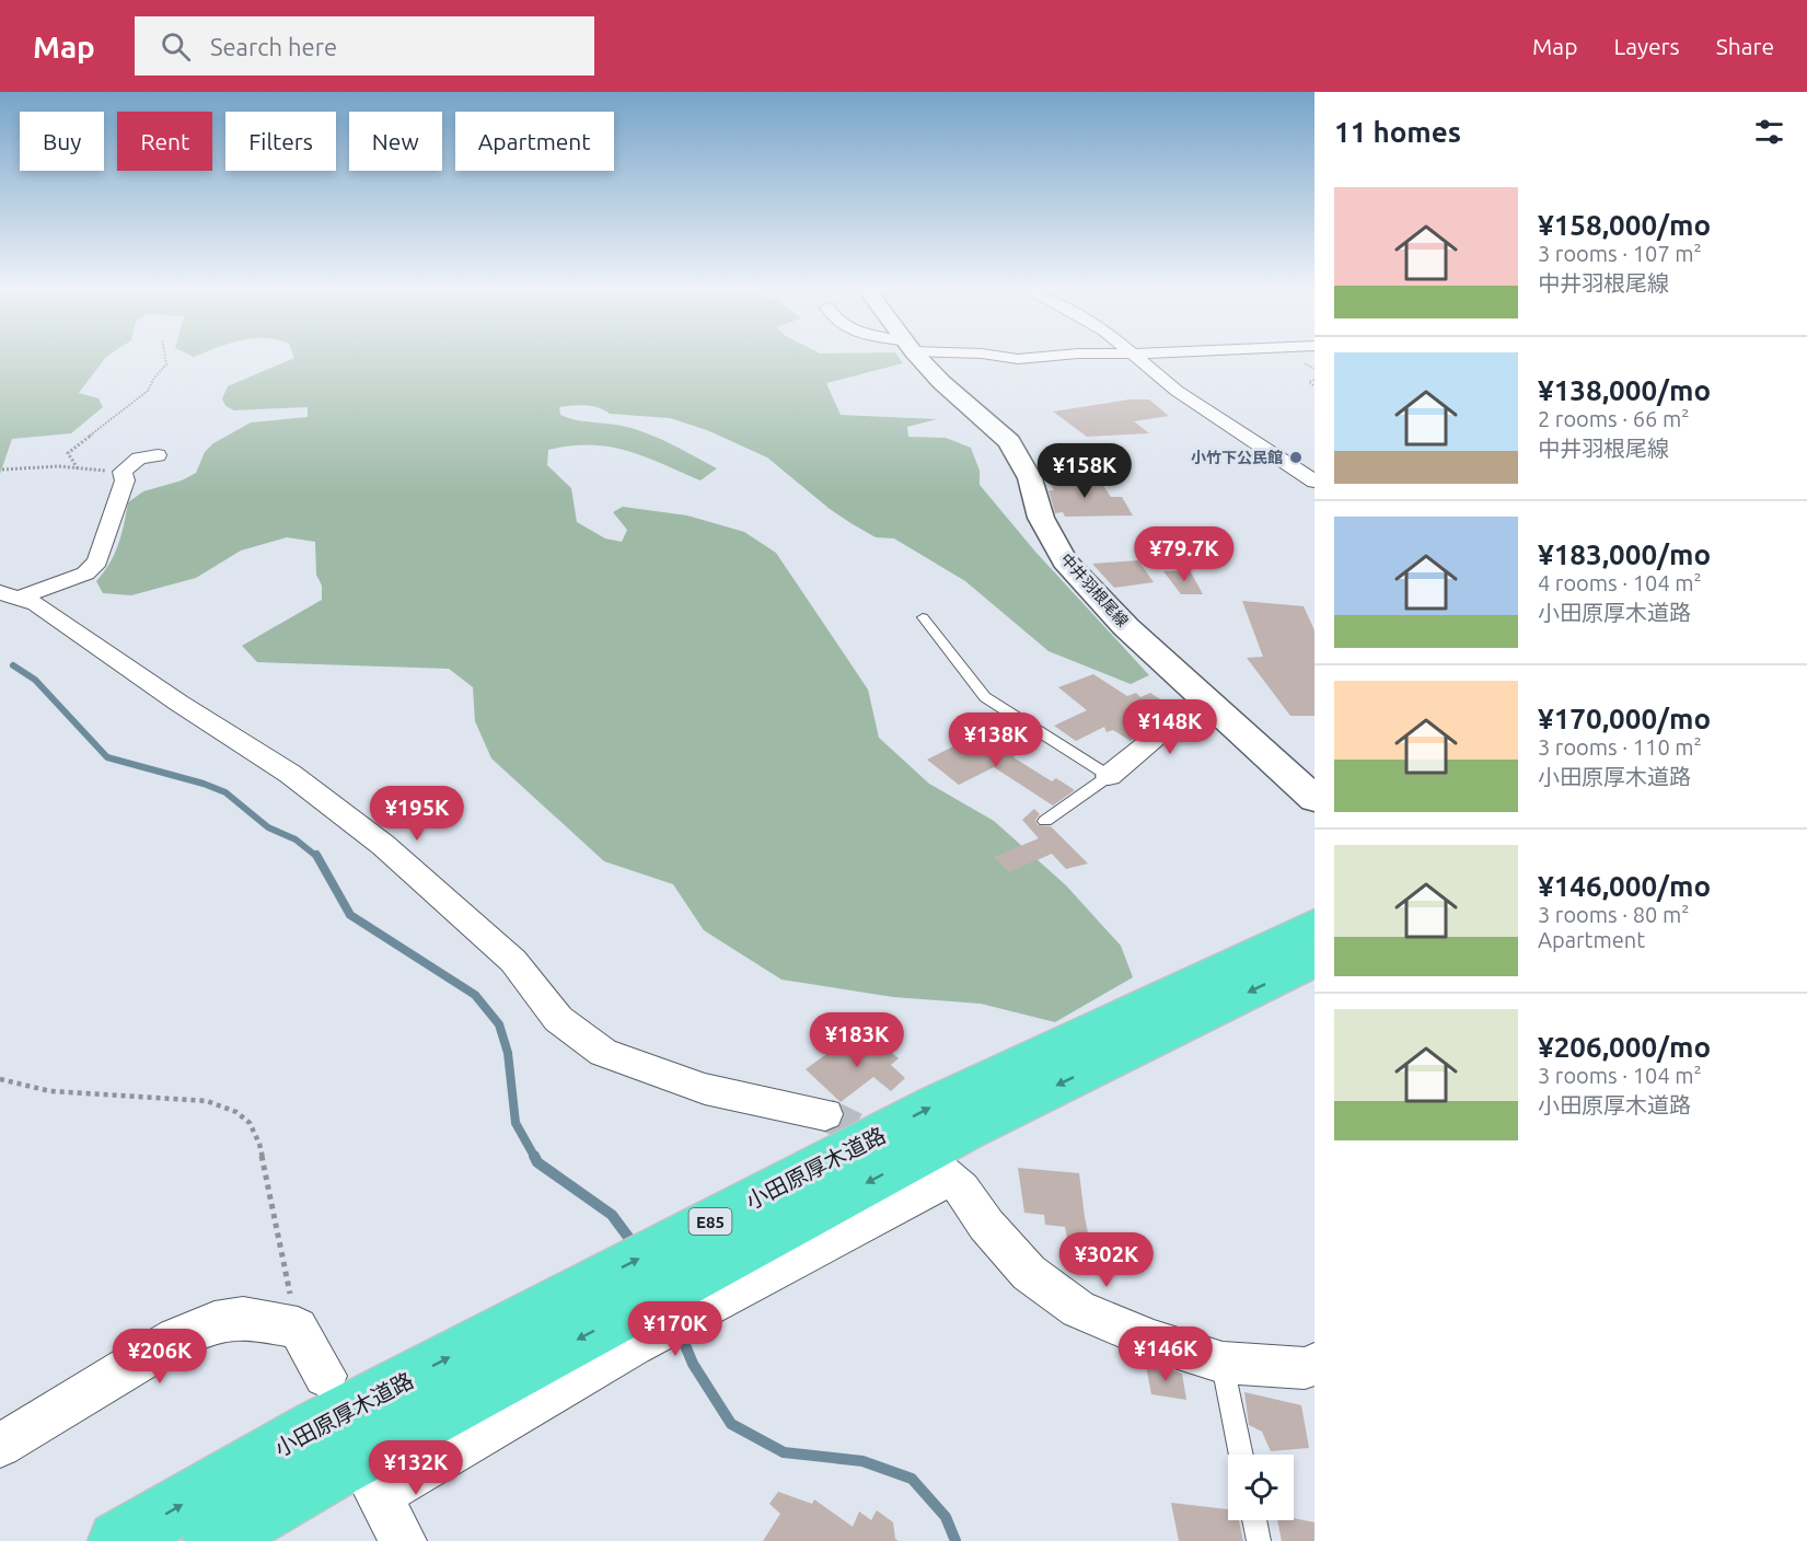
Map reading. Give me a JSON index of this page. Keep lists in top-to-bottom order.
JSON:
{
  "streets": {
    "highway": ["小田原厚木道路", "E85"],
    "main road": ["中井羽根尾線"]
  },
  "places": ["小竹下公民館"],
  "page": {
    "header": "Map",
    "search": "Search here",
    "nav": ["Map", "Layers", "Share"],
    "heading": "11 homes",
    "chip": [
      "Buy",
      "Rent",
      "Filters",
      "New",
      "Apartment"
    ],
    "list": [
      {
        "name": "¥158,000/mo",
        "note": "3 rooms · 107 m² · 中井羽根尾線"
      },
      {
        "name": "¥138,000/mo",
        "note": "2 rooms · 66 m² · 中井羽根尾線"
      },
      {
        "name": "¥183,000/mo",
        "note": "4 rooms · 104 m² · 小田原厚木道路"
      },
      {
        "name": "¥170,000/mo",
        "note": "3 rooms · 110 m² · 小田原厚木道路"
      },
      {
        "name": "¥146,000/mo",
        "note": "3 rooms · 80 m² · Apartment"
      },
      {
        "name": "¥206,000/mo",
        "note": "3 rooms · 104 m² · 小田原厚木道路"
      }
    ],
    "price": [
      "¥158K",
      "¥79.7K",
      "¥148K",
      "¥138K",
      "¥195K",
      "¥183K",
      "¥302K",
      "¥170K",
      "¥146K",
      "¥206K",
      "¥132K"
    ]
  }
}
